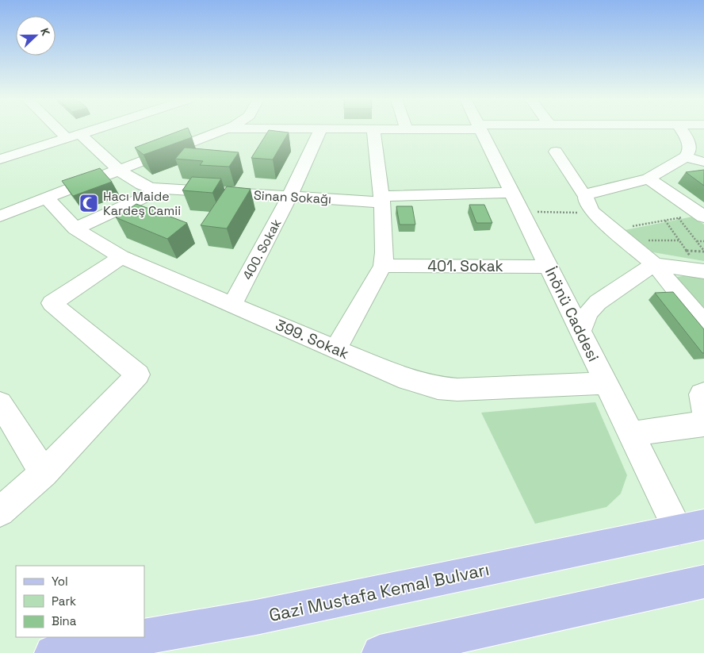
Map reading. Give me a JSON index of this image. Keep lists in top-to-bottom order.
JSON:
{
  "streets": {
    "main road": ["Gazi Mustafa Kemal Bulvarı"],
    "street": [
      "Sinan Sokağı",
      "400. Sokak",
      "401. Sokak",
      "İnönü Caddesi",
      "399. Sokak"
    ]
  },
  "crossings": [
    ["Sinan Sokağı", "400. Sokak"],
    ["Sinan Sokağı", "İnönü Caddesi"],
    ["400. Sokak", "399. Sokak"],
    ["401. Sokak", "İnönü Caddesi"],
    ["İnönü Caddesi", "399. Sokak"],
    ["İnönü Caddesi", "Gazi Mustafa Kemal Bulvarı"]
  ],
  "places": {
    "mosque": ["Hacı Maide Kardeş Camii"]
  },
  "legend": ["Yol", "Park", "Bina"],
  "north": "right"
}
